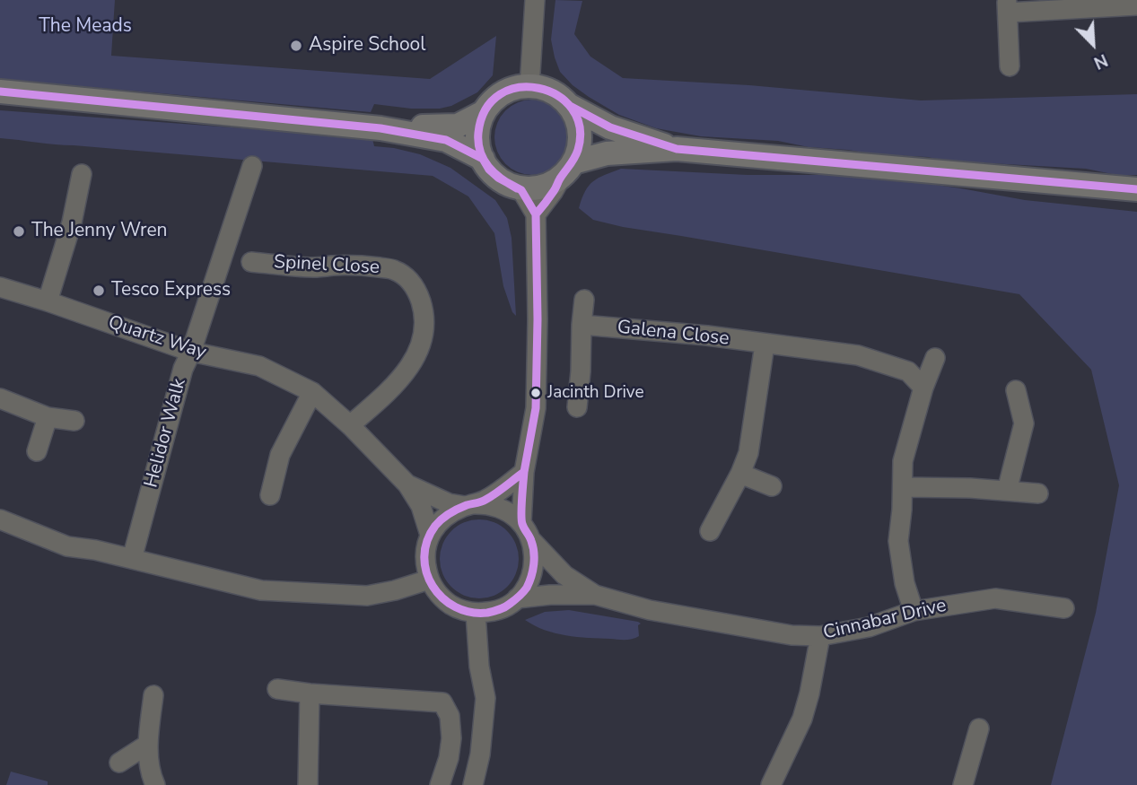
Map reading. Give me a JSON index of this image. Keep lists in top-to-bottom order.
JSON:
{
  "streets": {
    "street": [
      "Spinel Close",
      "Galena Close",
      "Quartz Way",
      "Helidor Walk",
      "Cinnabar Drive"
    ]
  },
  "crossings": [
    ["Spinel Close", "Quartz Way"],
    ["Quartz Way", "Helidor Walk"],
    ["Quartz Way", "Cinnabar Drive"]
  ],
  "parks": ["The Meads"],
  "places": [
    "Aspire School",
    "The Jenny Wren",
    "Tesco Express",
    "Jacinth Drive"
  ],
  "north": "bottom right"
}
